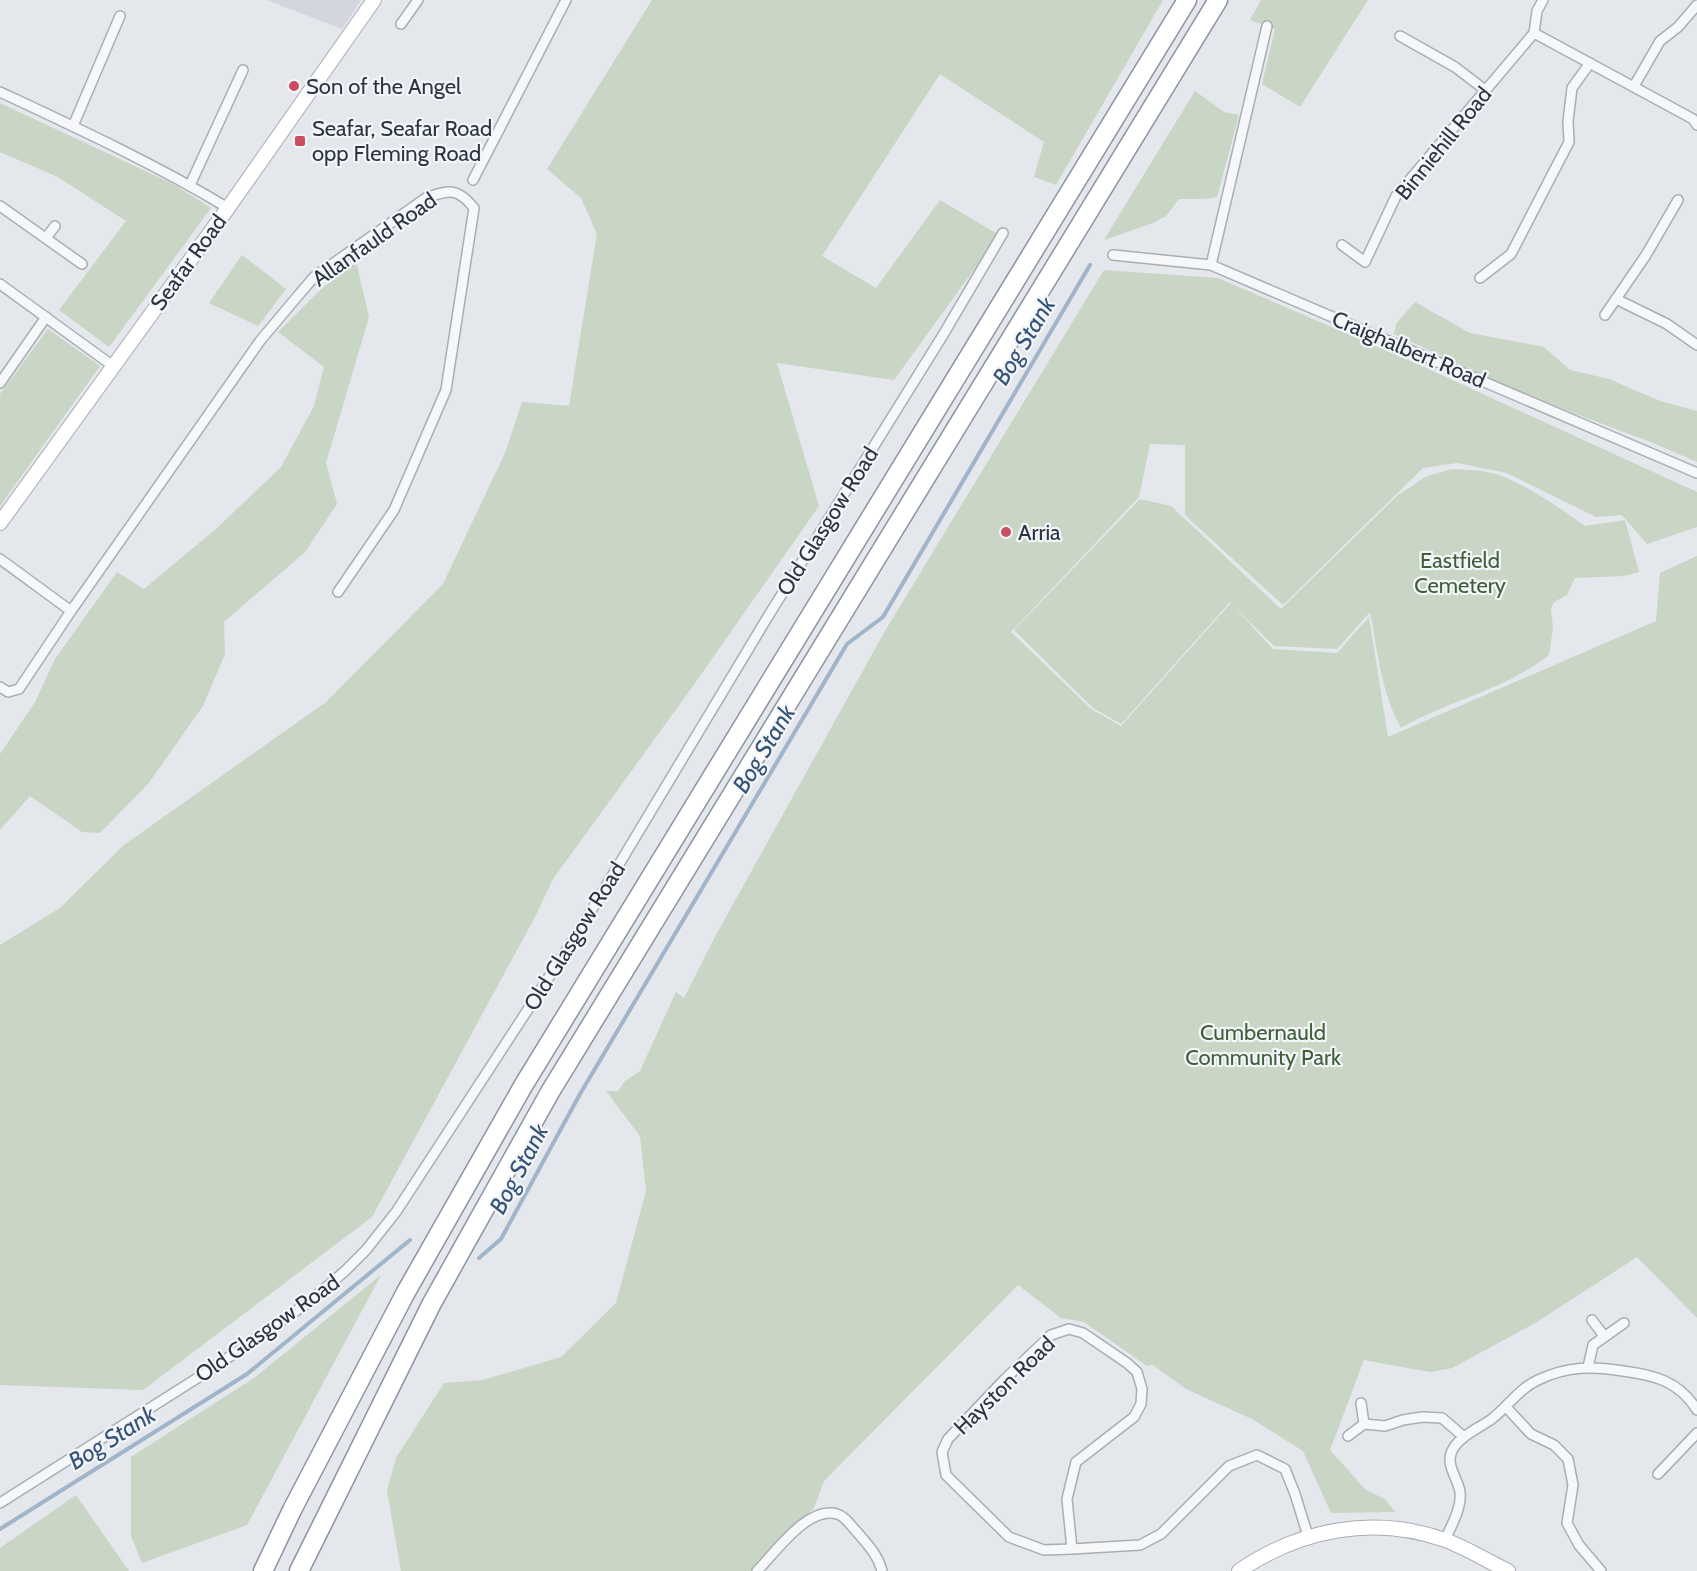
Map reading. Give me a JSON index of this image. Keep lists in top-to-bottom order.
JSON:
{
  "streets": {
    "street": [
      "Binniehill Road",
      "Allanfauld Road",
      "Seafar Road",
      "Craighalbert Road",
      "Old Glasgow Road",
      "Hayston Road"
    ]
  },
  "water": ["Bog Stank"],
  "parks": ["Eastfield Cemetery", "Cumbernauld Community Park"],
  "places": {
    "other": ["Son of the Angel", "Arria"],
    "transit": ["Seafar, Seafar Road opp Fleming Road"]
  }
}
